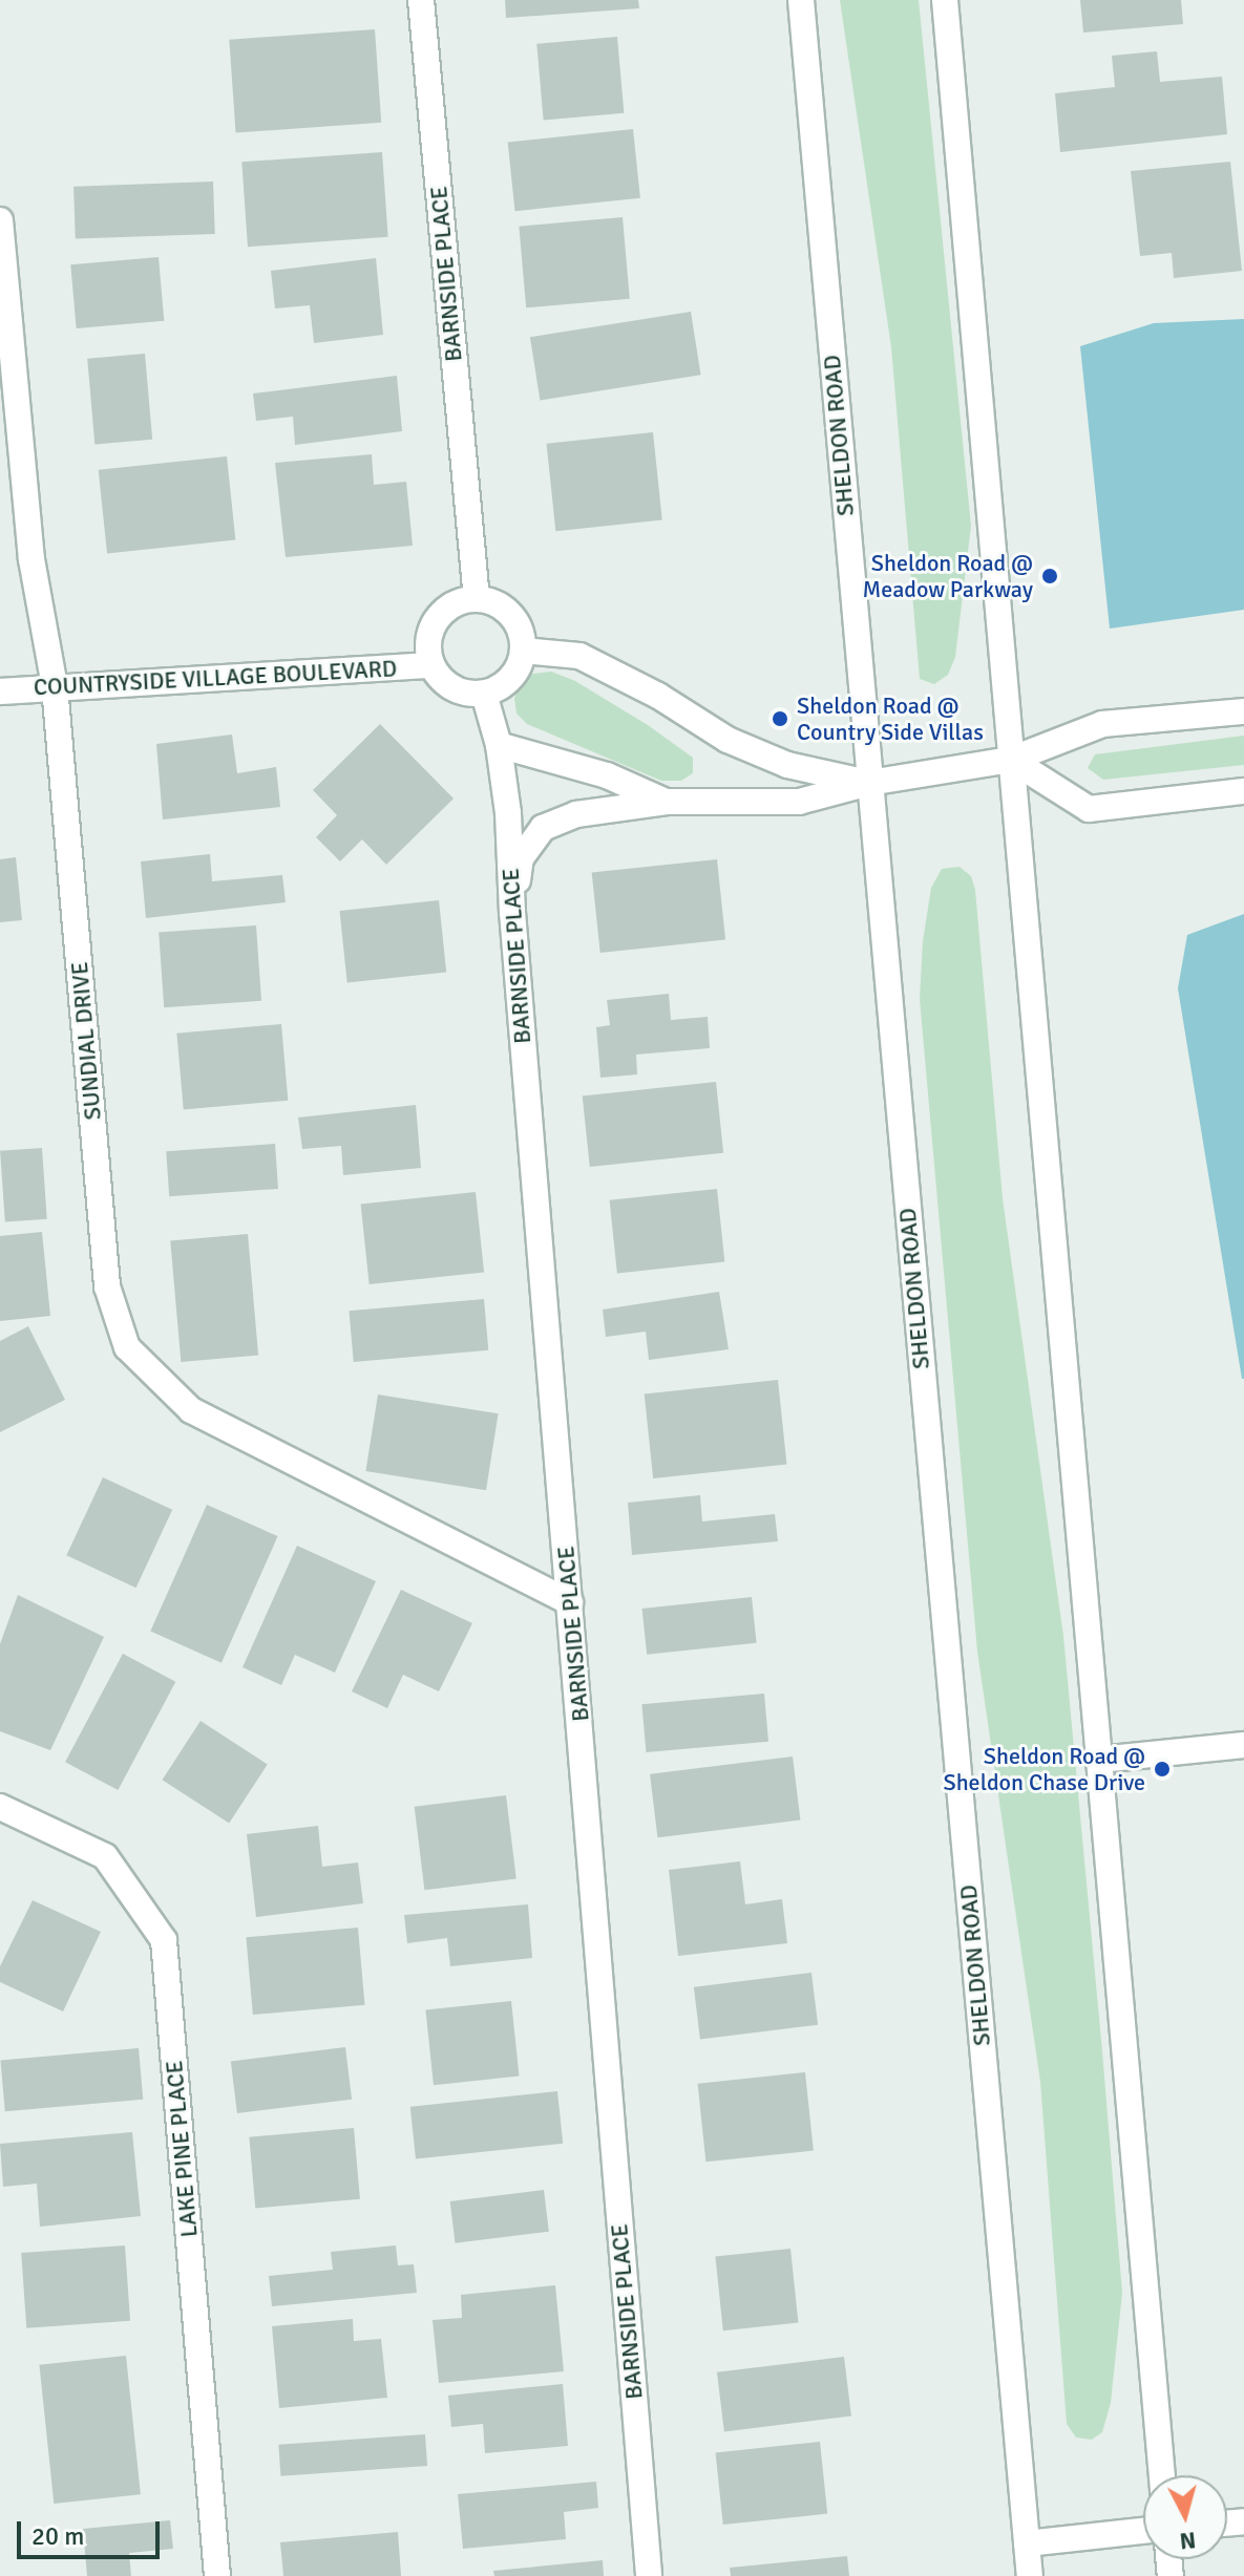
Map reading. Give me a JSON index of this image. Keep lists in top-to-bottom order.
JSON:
{
  "streets": {
    "street": [
      "BARNSIDE PLACE",
      "SHELDON ROAD",
      "COUNTRYSIDE VILLAGE BOULEVARD",
      "SUNDIAL DRIVE",
      "LAKE PINE PLACE"
    ]
  },
  "crossings": [
    ["BARNSIDE PLACE", "COUNTRYSIDE VILLAGE BOULEVARD"],
    ["BARNSIDE PLACE", "SUNDIAL DRIVE"],
    ["COUNTRYSIDE VILLAGE BOULEVARD", "SUNDIAL DRIVE"]
  ],
  "places": ["Sheldon Road @ Meadow Parkway", "Sheldon Road @ Country Side Villas", "Sheldon Road @ Sheldon Chase Drive"],
  "scale_bar": "20 m",
  "north": "bottom"
}
